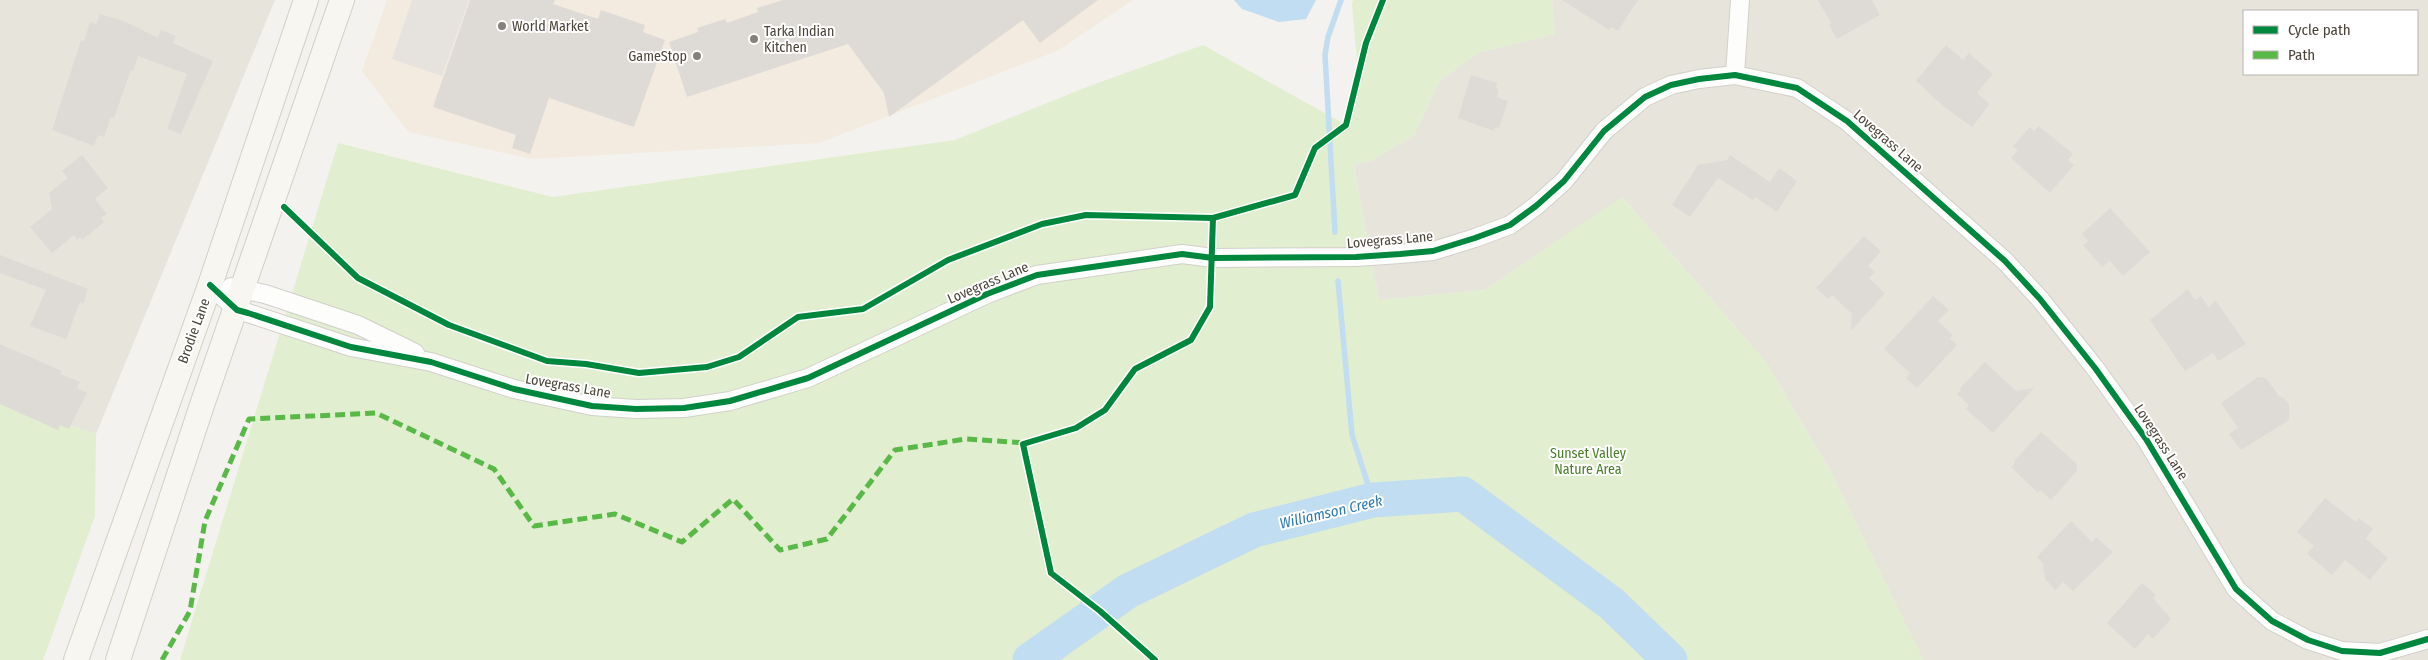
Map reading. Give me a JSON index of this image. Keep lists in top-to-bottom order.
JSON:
{
  "streets": {
    "main road": ["Brodie Lane"],
    "street": ["Lovegrass Lane"]
  },
  "crossings": [
    ["Lovegrass Lane", "Brodie Lane"]
  ],
  "water": ["Williamson Creek"],
  "parks": ["Sunset Valley Nature Area"],
  "places": ["World Market", "Tarka Indian Kitchen", "GameStop"],
  "legend": ["Cycle path", "Path"]
}
